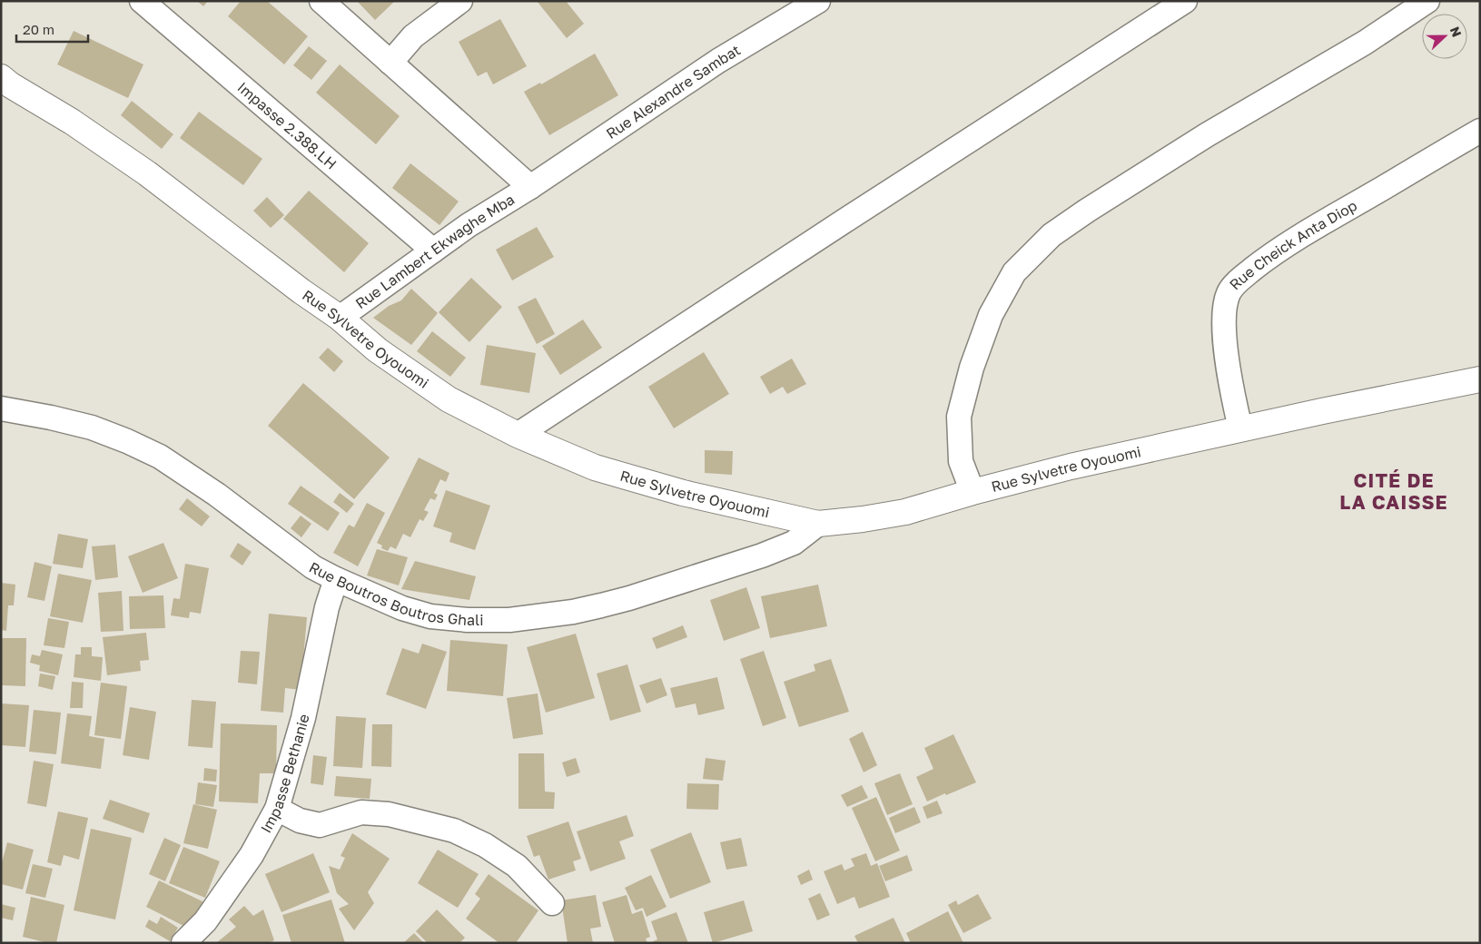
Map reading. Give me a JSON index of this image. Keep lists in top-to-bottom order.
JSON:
{
  "streets": {
    "street": [
      "Rue Alexandre Sambat",
      "Impasse 2.388.LH",
      "Rue Cheick Anta Diop",
      "Rue Lambert Ekwaghe Mba",
      "Rue Sylvetre Oyouomi",
      "Rue Boutros Boutros Ghali",
      "Impasse Bethanie"
    ]
  },
  "crossings": [
    ["Rue Alexandre Sambat", "Rue Lambert Ekwaghe Mba"],
    ["Impasse 2.388.LH", "Rue Lambert Ekwaghe Mba"],
    ["Rue Cheick Anta Diop", "Rue Sylvetre Oyouomi"],
    ["Rue Lambert Ekwaghe Mba", "Rue Sylvetre Oyouomi"],
    ["Rue Sylvetre Oyouomi", "Rue Boutros Boutros Ghali"],
    ["Rue Boutros Boutros Ghali", "Impasse Bethanie"]
  ],
  "districts": ["CITÉ DE LA CAISSE"],
  "scale_bar": "20 m",
  "north": "right"
}
